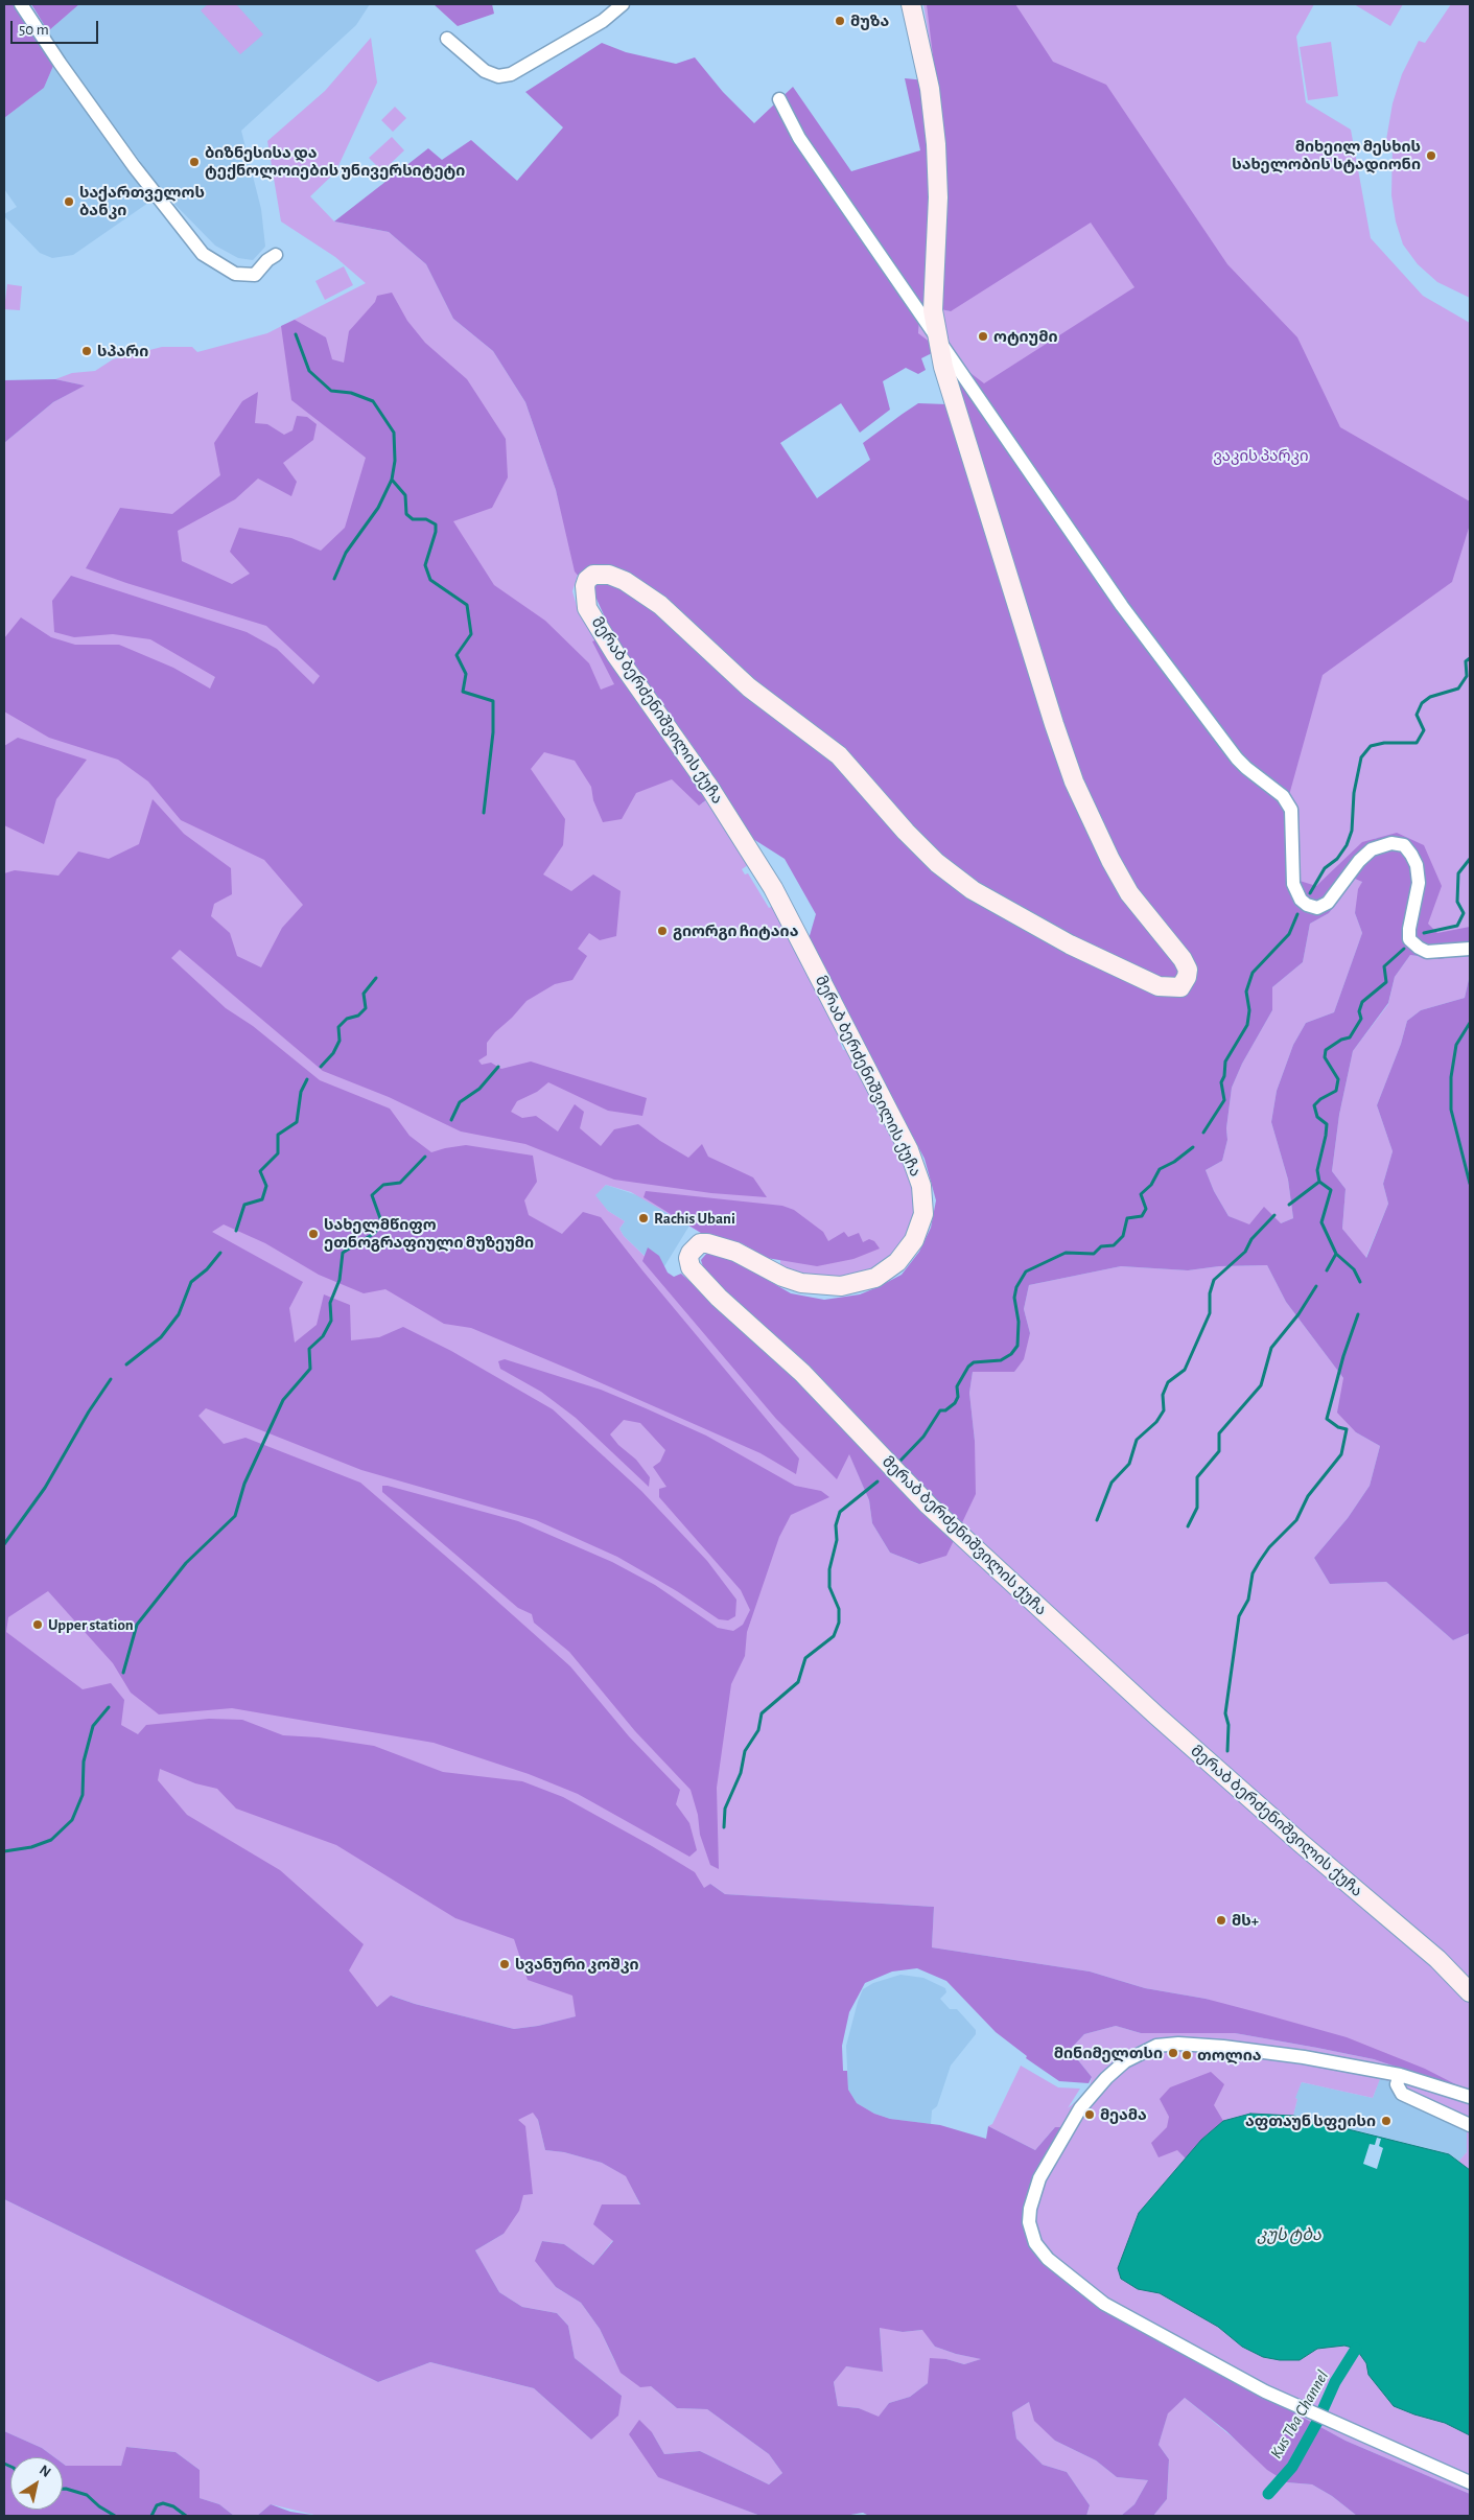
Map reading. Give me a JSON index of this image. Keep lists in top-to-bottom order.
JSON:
{
  "streets": {
    "street": ["მერაბ ბერძენიშვილის ქუჩა"]
  },
  "water": ["კუს ტბა", "Kus Tba Channel"],
  "parks": ["ვაკის პარკი"],
  "places": [
    "მუზა",
    "მიხეილ მესხის სახელობის სტადიონი",
    "ბიზნესისა და ტექნოლოიების უნივერსიტეტი",
    "საქართველოს ბანკი",
    "ოტიუმი",
    "სპარი",
    "გიორგი ჩიტაია",
    "Rachis Ubani",
    "სახელმწიფო ეთნოგრაფიული მუზეუმი",
    "Upper station",
    "მს+",
    "სვანური კოშკი",
    "მინიმელთსი",
    "თოლია",
    "მეამა",
    "აფთაუნ სფეისი"
  ],
  "scale_bar": "50 m",
  "north": "top right"
}
